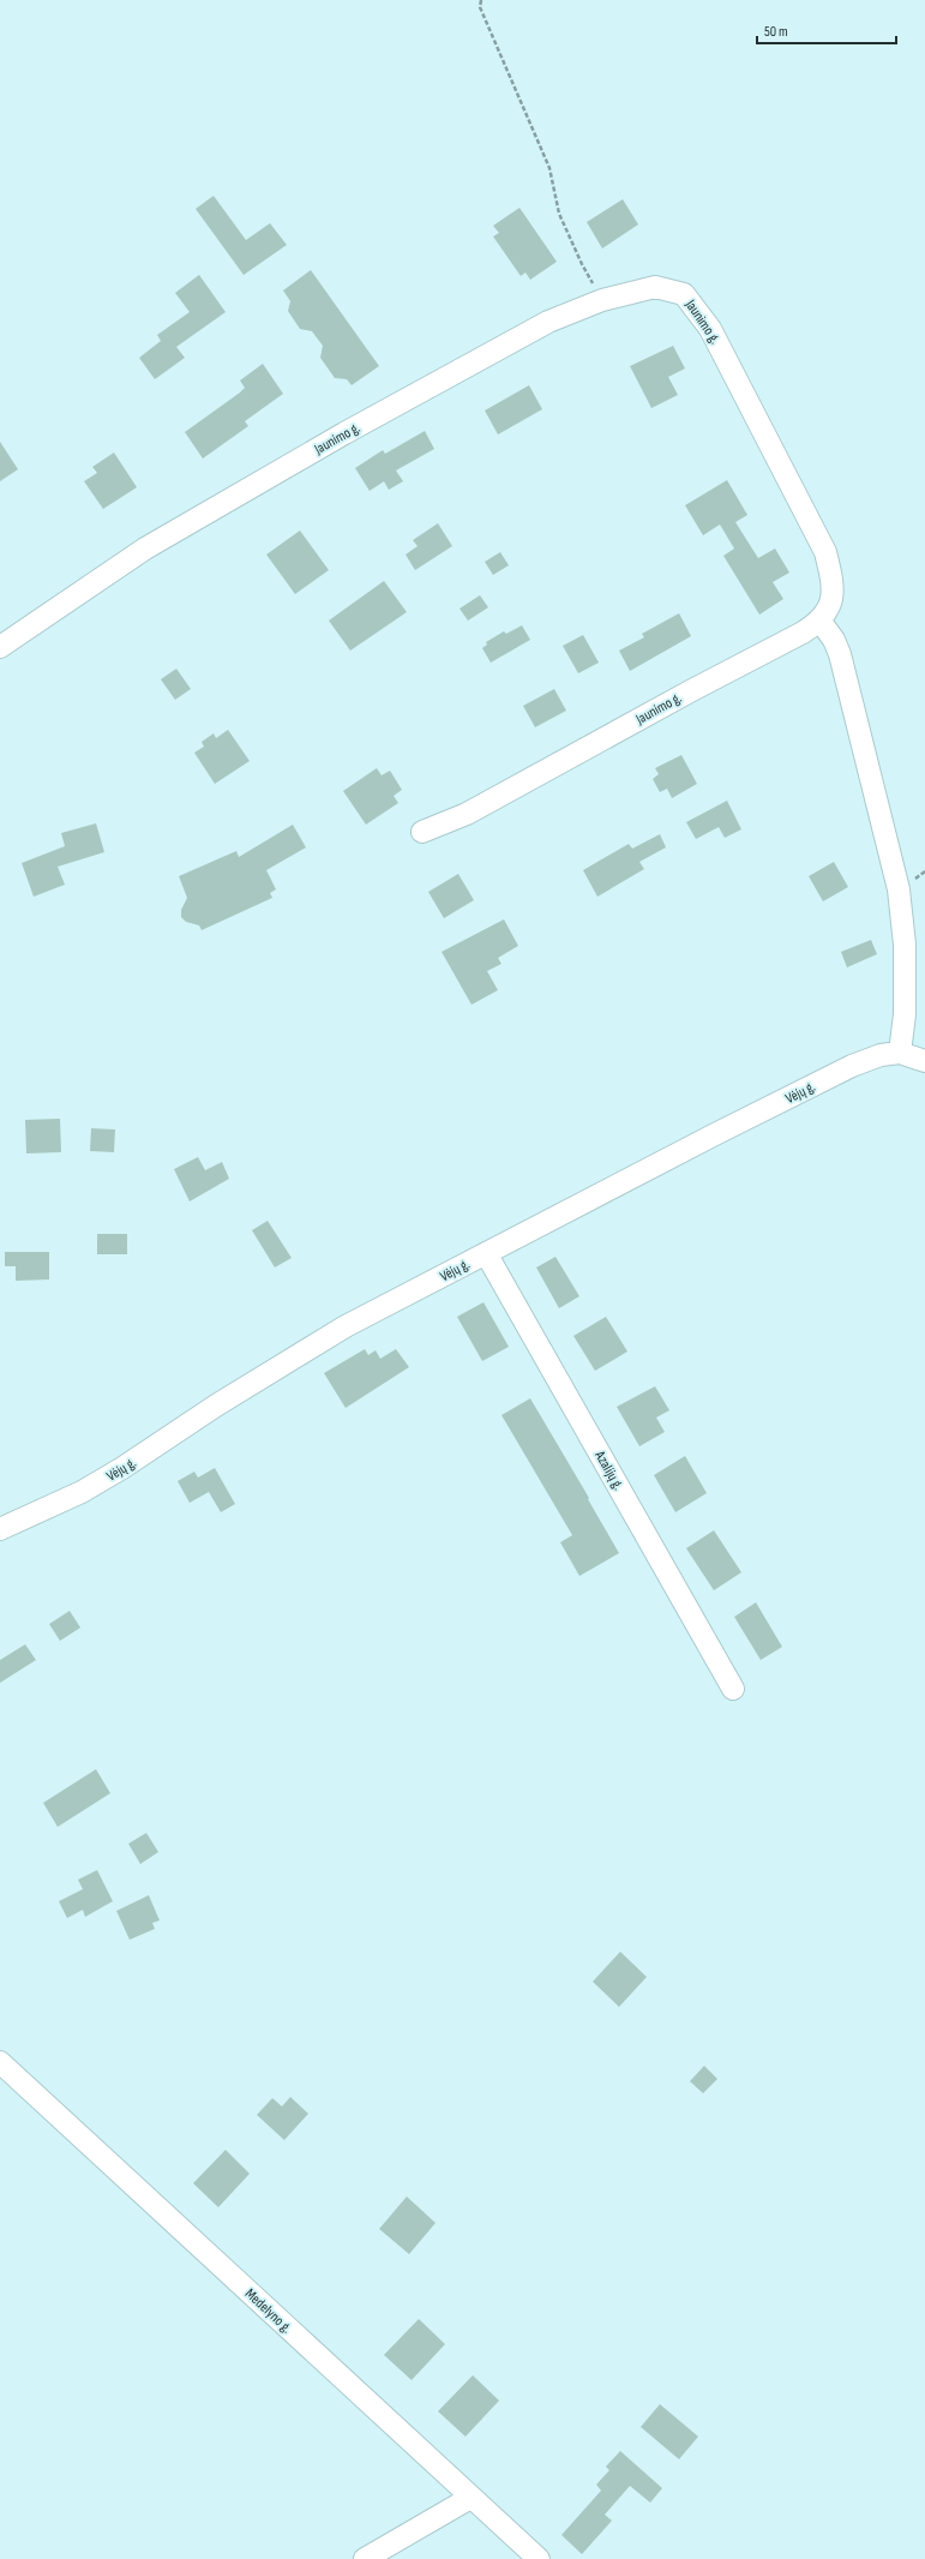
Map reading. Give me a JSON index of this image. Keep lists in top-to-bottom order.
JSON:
{
  "streets": {
    "street": [
      "Jaunimo g.",
      "Vėjų g.",
      "Azalijų g.",
      "Medelyno g."
    ]
  },
  "crossings": [
    ["Vėjų g.", "Azalijų g."]
  ],
  "scale_bar": "50 m"
}
